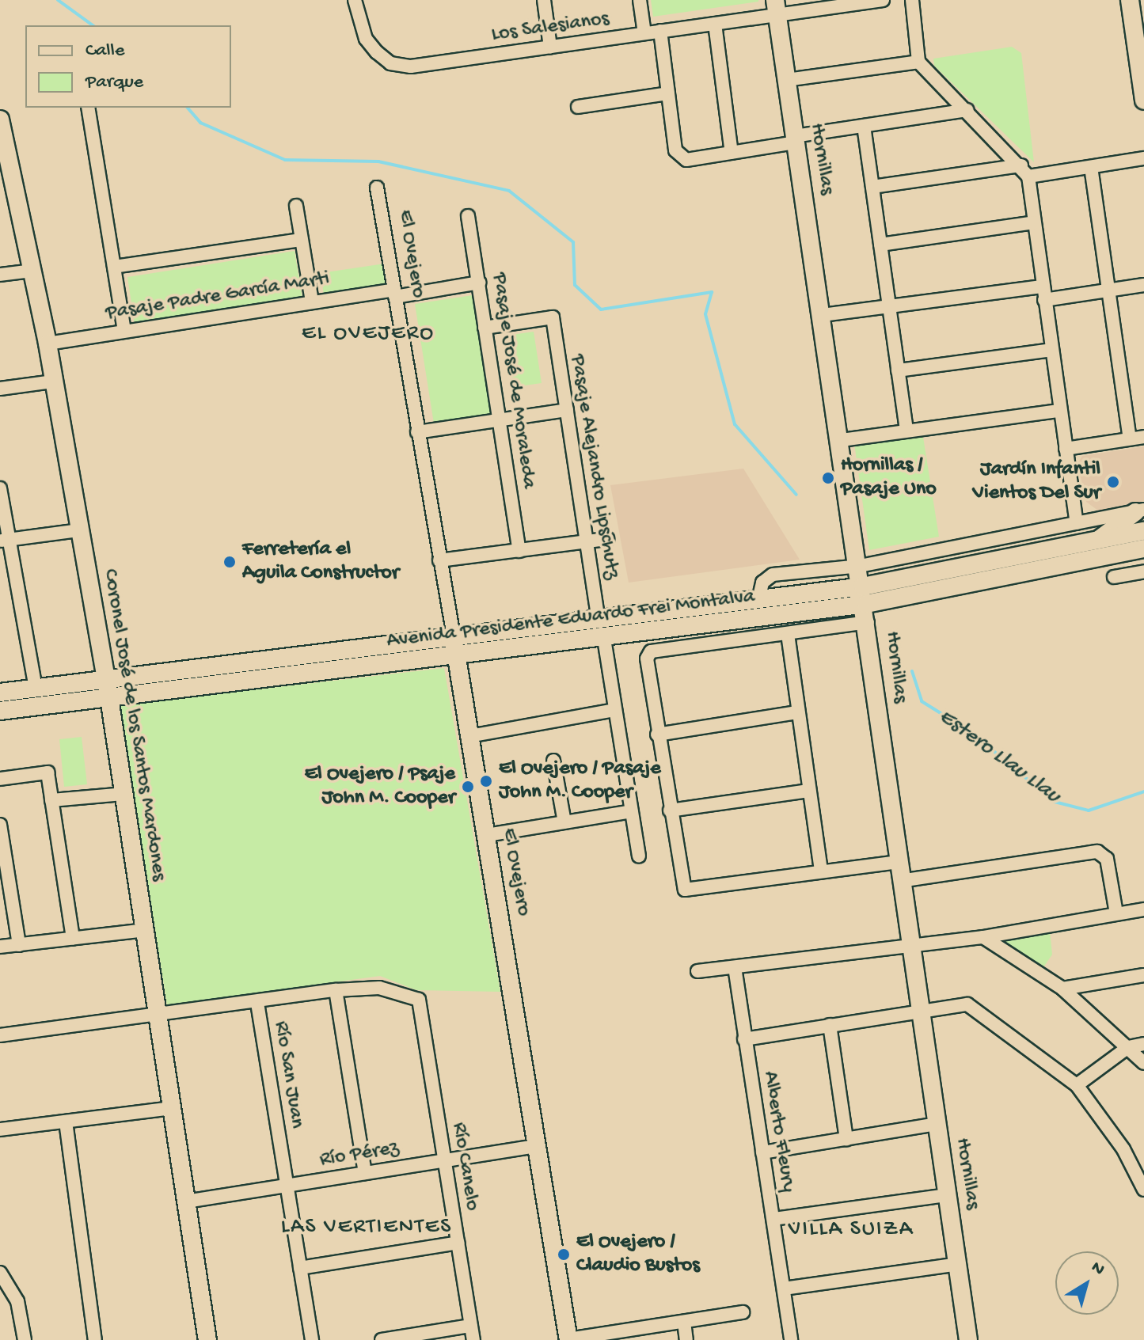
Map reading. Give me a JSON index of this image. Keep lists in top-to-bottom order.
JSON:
{
  "streets": {
    "street": [
      "Los Salesianos",
      "Hornillas",
      "El Ovejero",
      "Pasaje Padre García Marti",
      "Pasaje José de Moraleda",
      "Pasaje Alejandro Lipschutz",
      "Avenida Presidente Eduardo Frei Montalva",
      "Coronel José de los Santos Mardones",
      "Río San Juan",
      "Alberto Fleury",
      "Río Pérez",
      "Río Canelo"
    ]
  },
  "crossings": [
    ["Los Salesianos", "Hornillas"],
    ["Hornillas", "Avenida Presidente Eduardo Frei Montalva"],
    ["El Ovejero", "Pasaje Padre García Marti"],
    ["El Ovejero", "Avenida Presidente Eduardo Frei Montalva"],
    ["El Ovejero", "Río Pérez"],
    ["Pasaje Padre García Marti", "Pasaje José de Moraleda"],
    ["Pasaje Padre García Marti", "Coronel José de los Santos Mardones"],
    ["Pasaje José de Moraleda", "Pasaje Alejandro Lipschutz"],
    ["Pasaje Alejandro Lipschutz", "Avenida Presidente Eduardo Frei Montalva"],
    ["Avenida Presidente Eduardo Frei Montalva", "Coronel José de los Santos Mardones"],
    ["Coronel José de los Santos Mardones", "Río Pérez"],
    ["Río San Juan", "Río Pérez"],
    ["Río Pérez", "Río Canelo"]
  ],
  "districts": ["EL OVEJERO", "LAS VERTIENTES", "VILLA SUIZA"],
  "water": ["Estero Llau Llau"],
  "places": [
    "Hornillas / Pasaje Uno",
    "Jardín Infantil Vientos Del Sur",
    "Ferretería el Aguila Constructor",
    "El Ovejero / Pasaje John M. Cooper",
    "El Ovejero / Psaje John M. Cooper",
    "El Ovejero / Claudio Bustos"
  ],
  "legend": ["Calle", "Parque"],
  "north": "top right"
}
